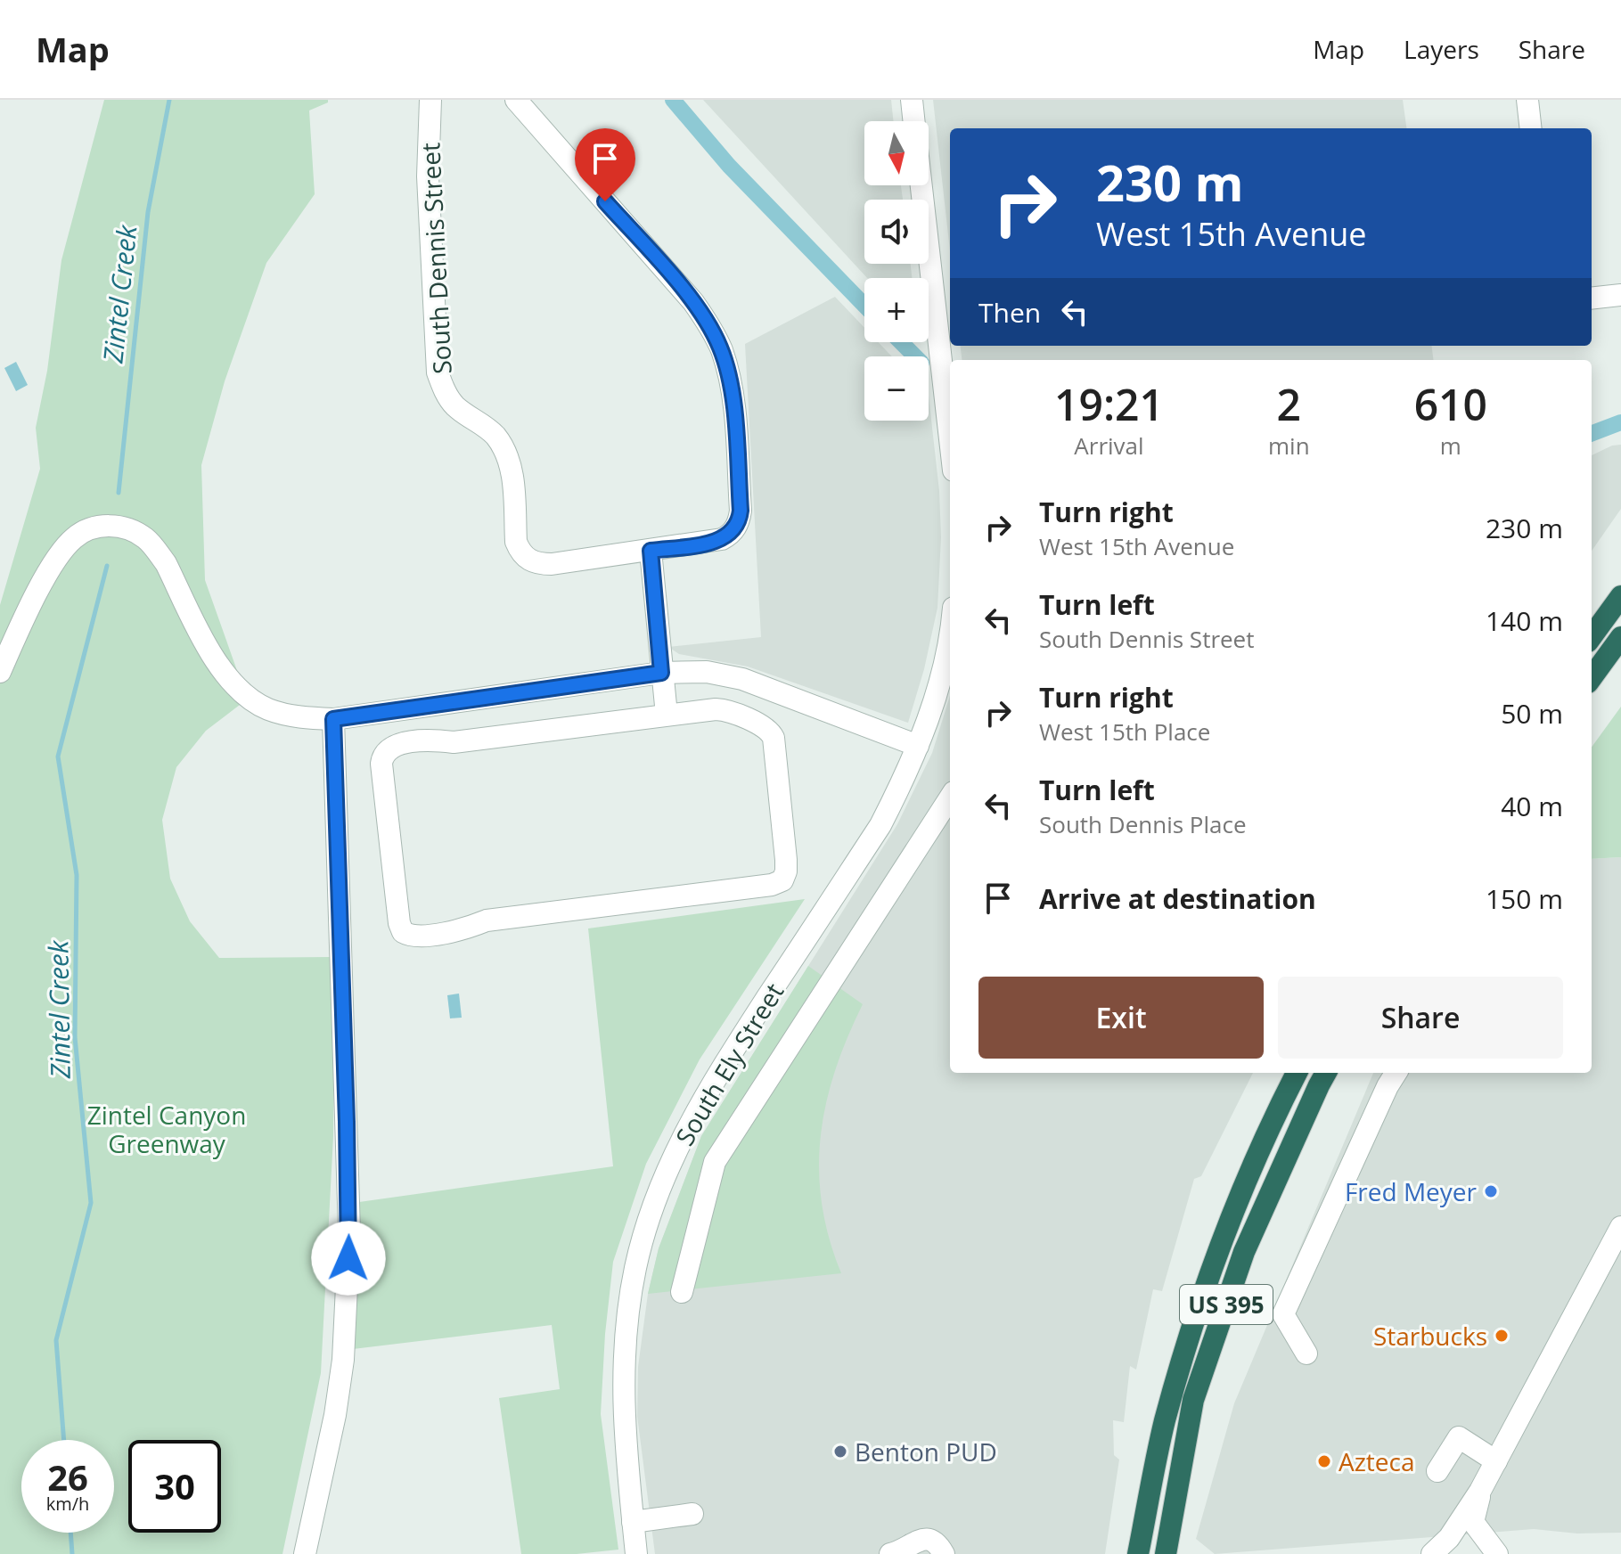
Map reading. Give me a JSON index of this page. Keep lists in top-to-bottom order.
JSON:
{
  "streets": {
    "highway": ["US 395"],
    "street": ["South Dennis Street", "South Ely Street"]
  },
  "water": ["Zintel Creek"],
  "parks": ["Zintel Canyon Greenway"],
  "places": [
    "Fred Meyer",
    "Starbucks",
    "Benton PUD",
    "Azteca"
  ],
  "north": "bottom",
  "page": {
    "header": "Map",
    "nav": ["Map", "Layers", "Share"],
    "map_buttons": ["+", "−"],
    "turn": ["230 m", "West 15th Avenue"],
    "then": "Then",
    "eta": [
      "19:21",
      "Arrival",
      "2",
      "min",
      "610",
      "m"
    ],
    "list": [
      {
        "name": "Turn right",
        "note": "West 15th Avenue",
        "value": "230 m"
      },
      {
        "name": "Turn left",
        "note": "South Dennis Street",
        "value": "140 m"
      },
      {
        "name": "Turn right",
        "note": "West 15th Place",
        "value": "50 m"
      },
      {
        "name": "Turn left",
        "note": "South Dennis Place",
        "value": "40 m"
      },
      {
        "name": "Arrive at destination",
        "value": "150 m"
      }
    ],
    "buttons": ["Exit", "Share"],
    "speed": "26 km/h",
    "limit": "30"
  }
}
